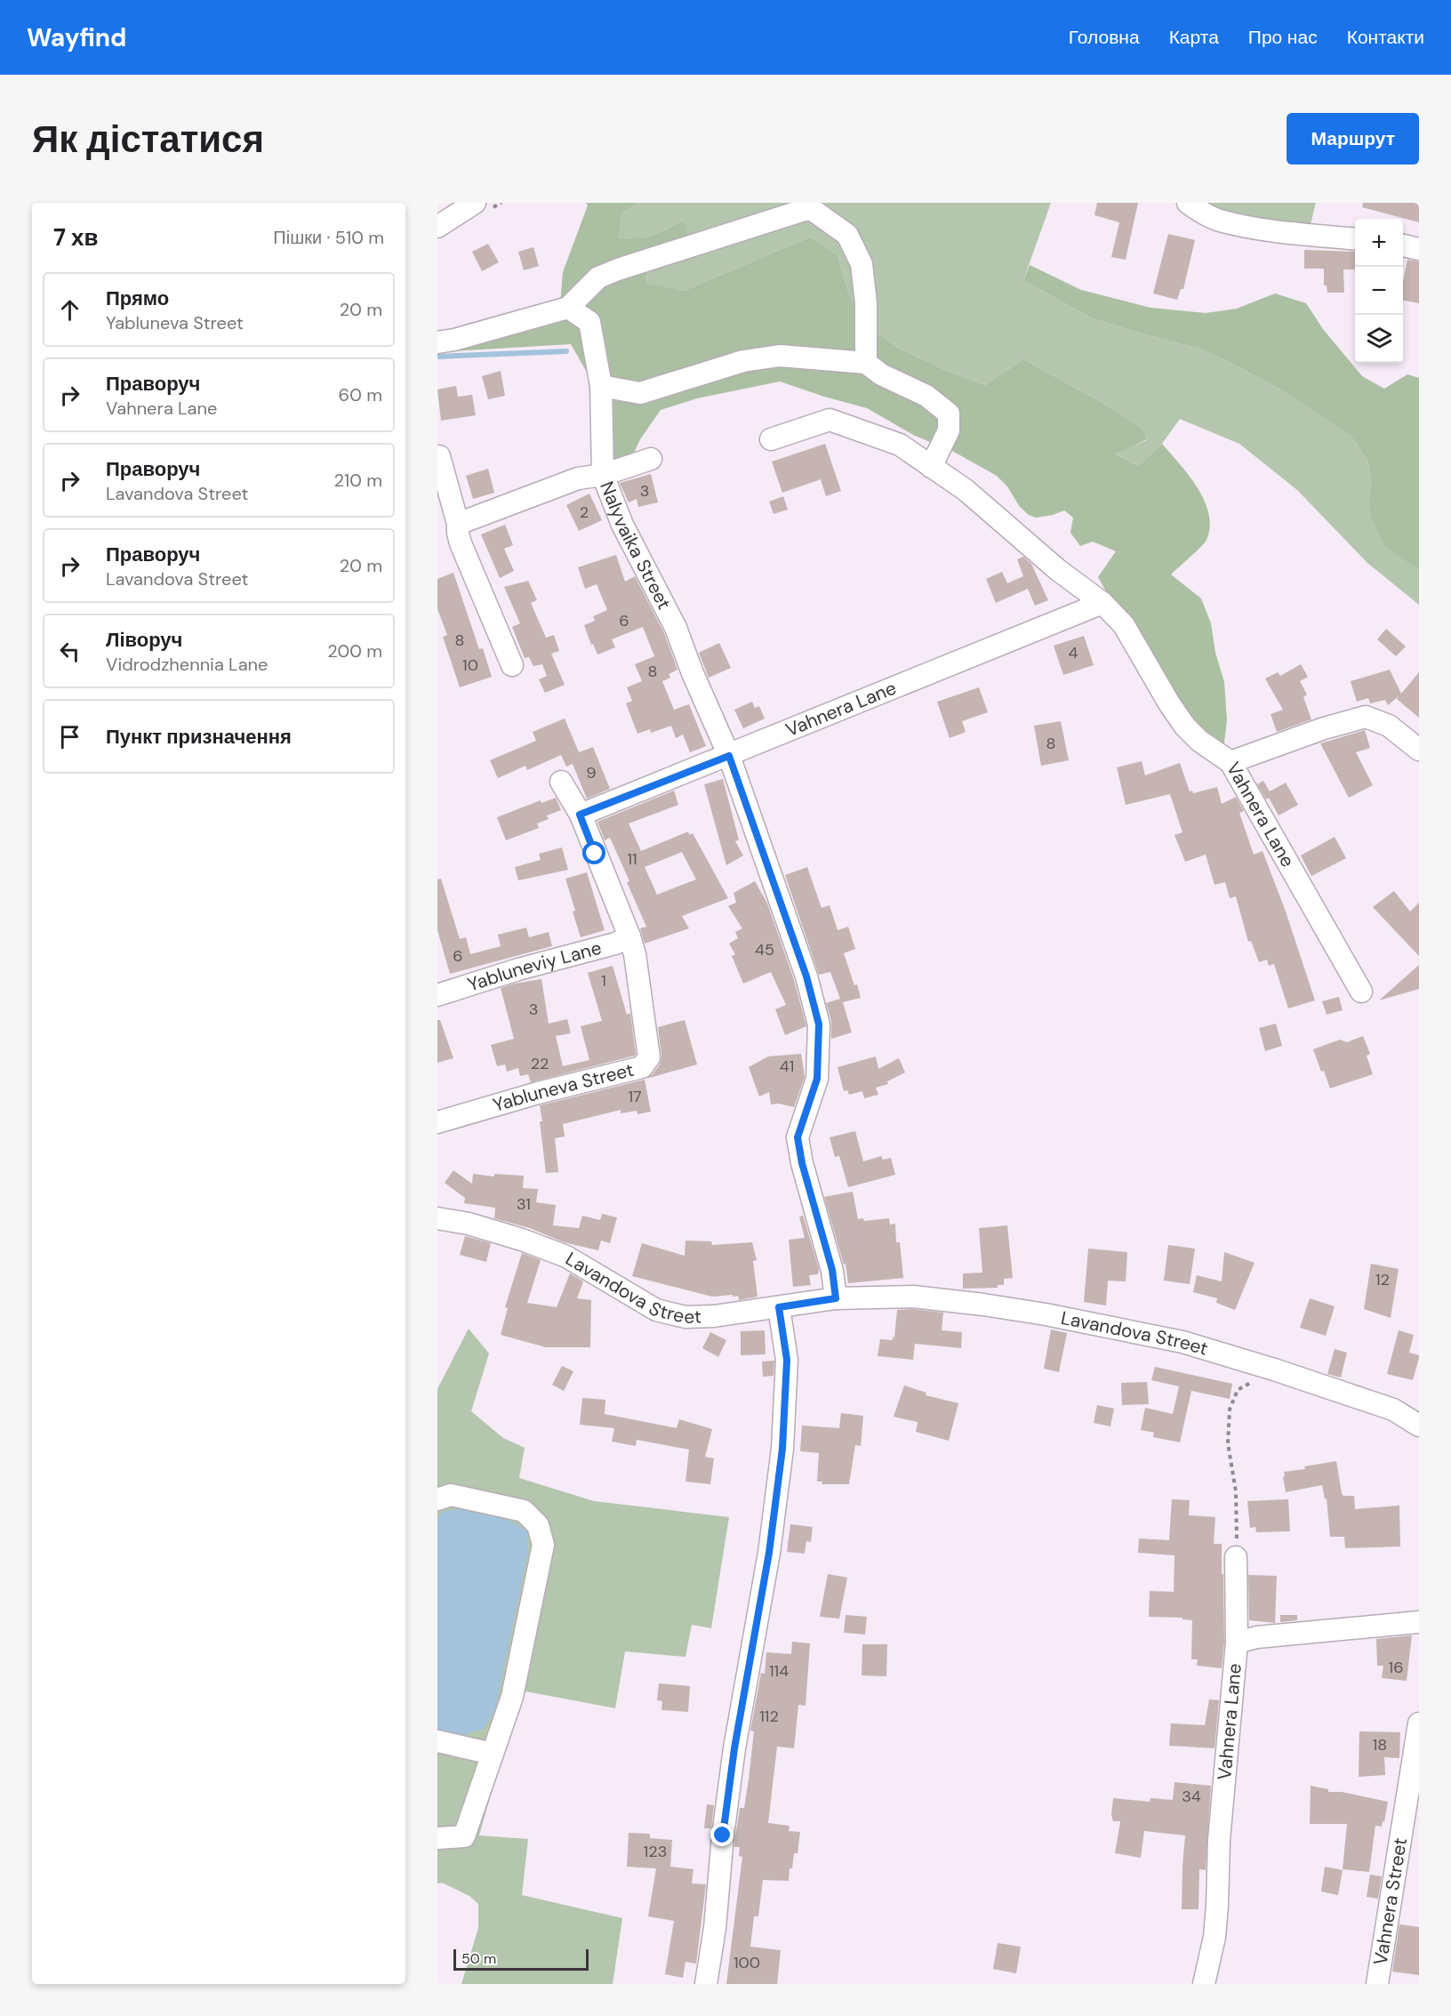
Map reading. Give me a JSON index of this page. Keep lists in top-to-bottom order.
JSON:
{
  "streets": {
    "street": [
      "Nalyvaika Street",
      "Vahnera Lane",
      "Yabluneviy Lane",
      "Yabluneva Street",
      "Lavandova Street",
      "Vahnera Street"
    ]
  },
  "crossings": [
    ["Nalyvaika Street", "Vahnera Lane"],
    ["Vahnera Lane", "Yabluneva Street"],
    ["Yabluneviy Lane", "Yabluneva Street"]
  ],
  "house_numbers": [
    "3",
    "2",
    "6",
    "8",
    "4",
    "10",
    "8",
    "8",
    "9",
    "11",
    "45",
    "6",
    "1",
    "3",
    "22",
    "41",
    "17",
    "31",
    "12",
    "16",
    "114",
    "112",
    "18",
    "34",
    "123",
    "100"
  ],
  "scale_bar": "50 m",
  "page": {
    "header": "Wayfind",
    "nav": [
      "Головна",
      "Карта",
      "Про нас",
      "Контакти"
    ],
    "buttons": "Маршрут",
    "title": "Як дістатися",
    "heading": ["7 хв", "Пішки · 510 m"],
    "map_buttons": ["+", "−"],
    "list": [
      ["Прямо", "Yabluneva Street", "20 m"],
      ["Праворуч", "Vahnera Lane", "60 m"],
      ["Праворуч", "Lavandova Street", "210 m"],
      ["Праворуч", "Lavandova Street", "20 m"],
      ["Ліворуч", "Vidrodzhennia Lane", "200 m"],
      "Пункт призначення"
    ],
    "scale": "50 m"
  }
}
